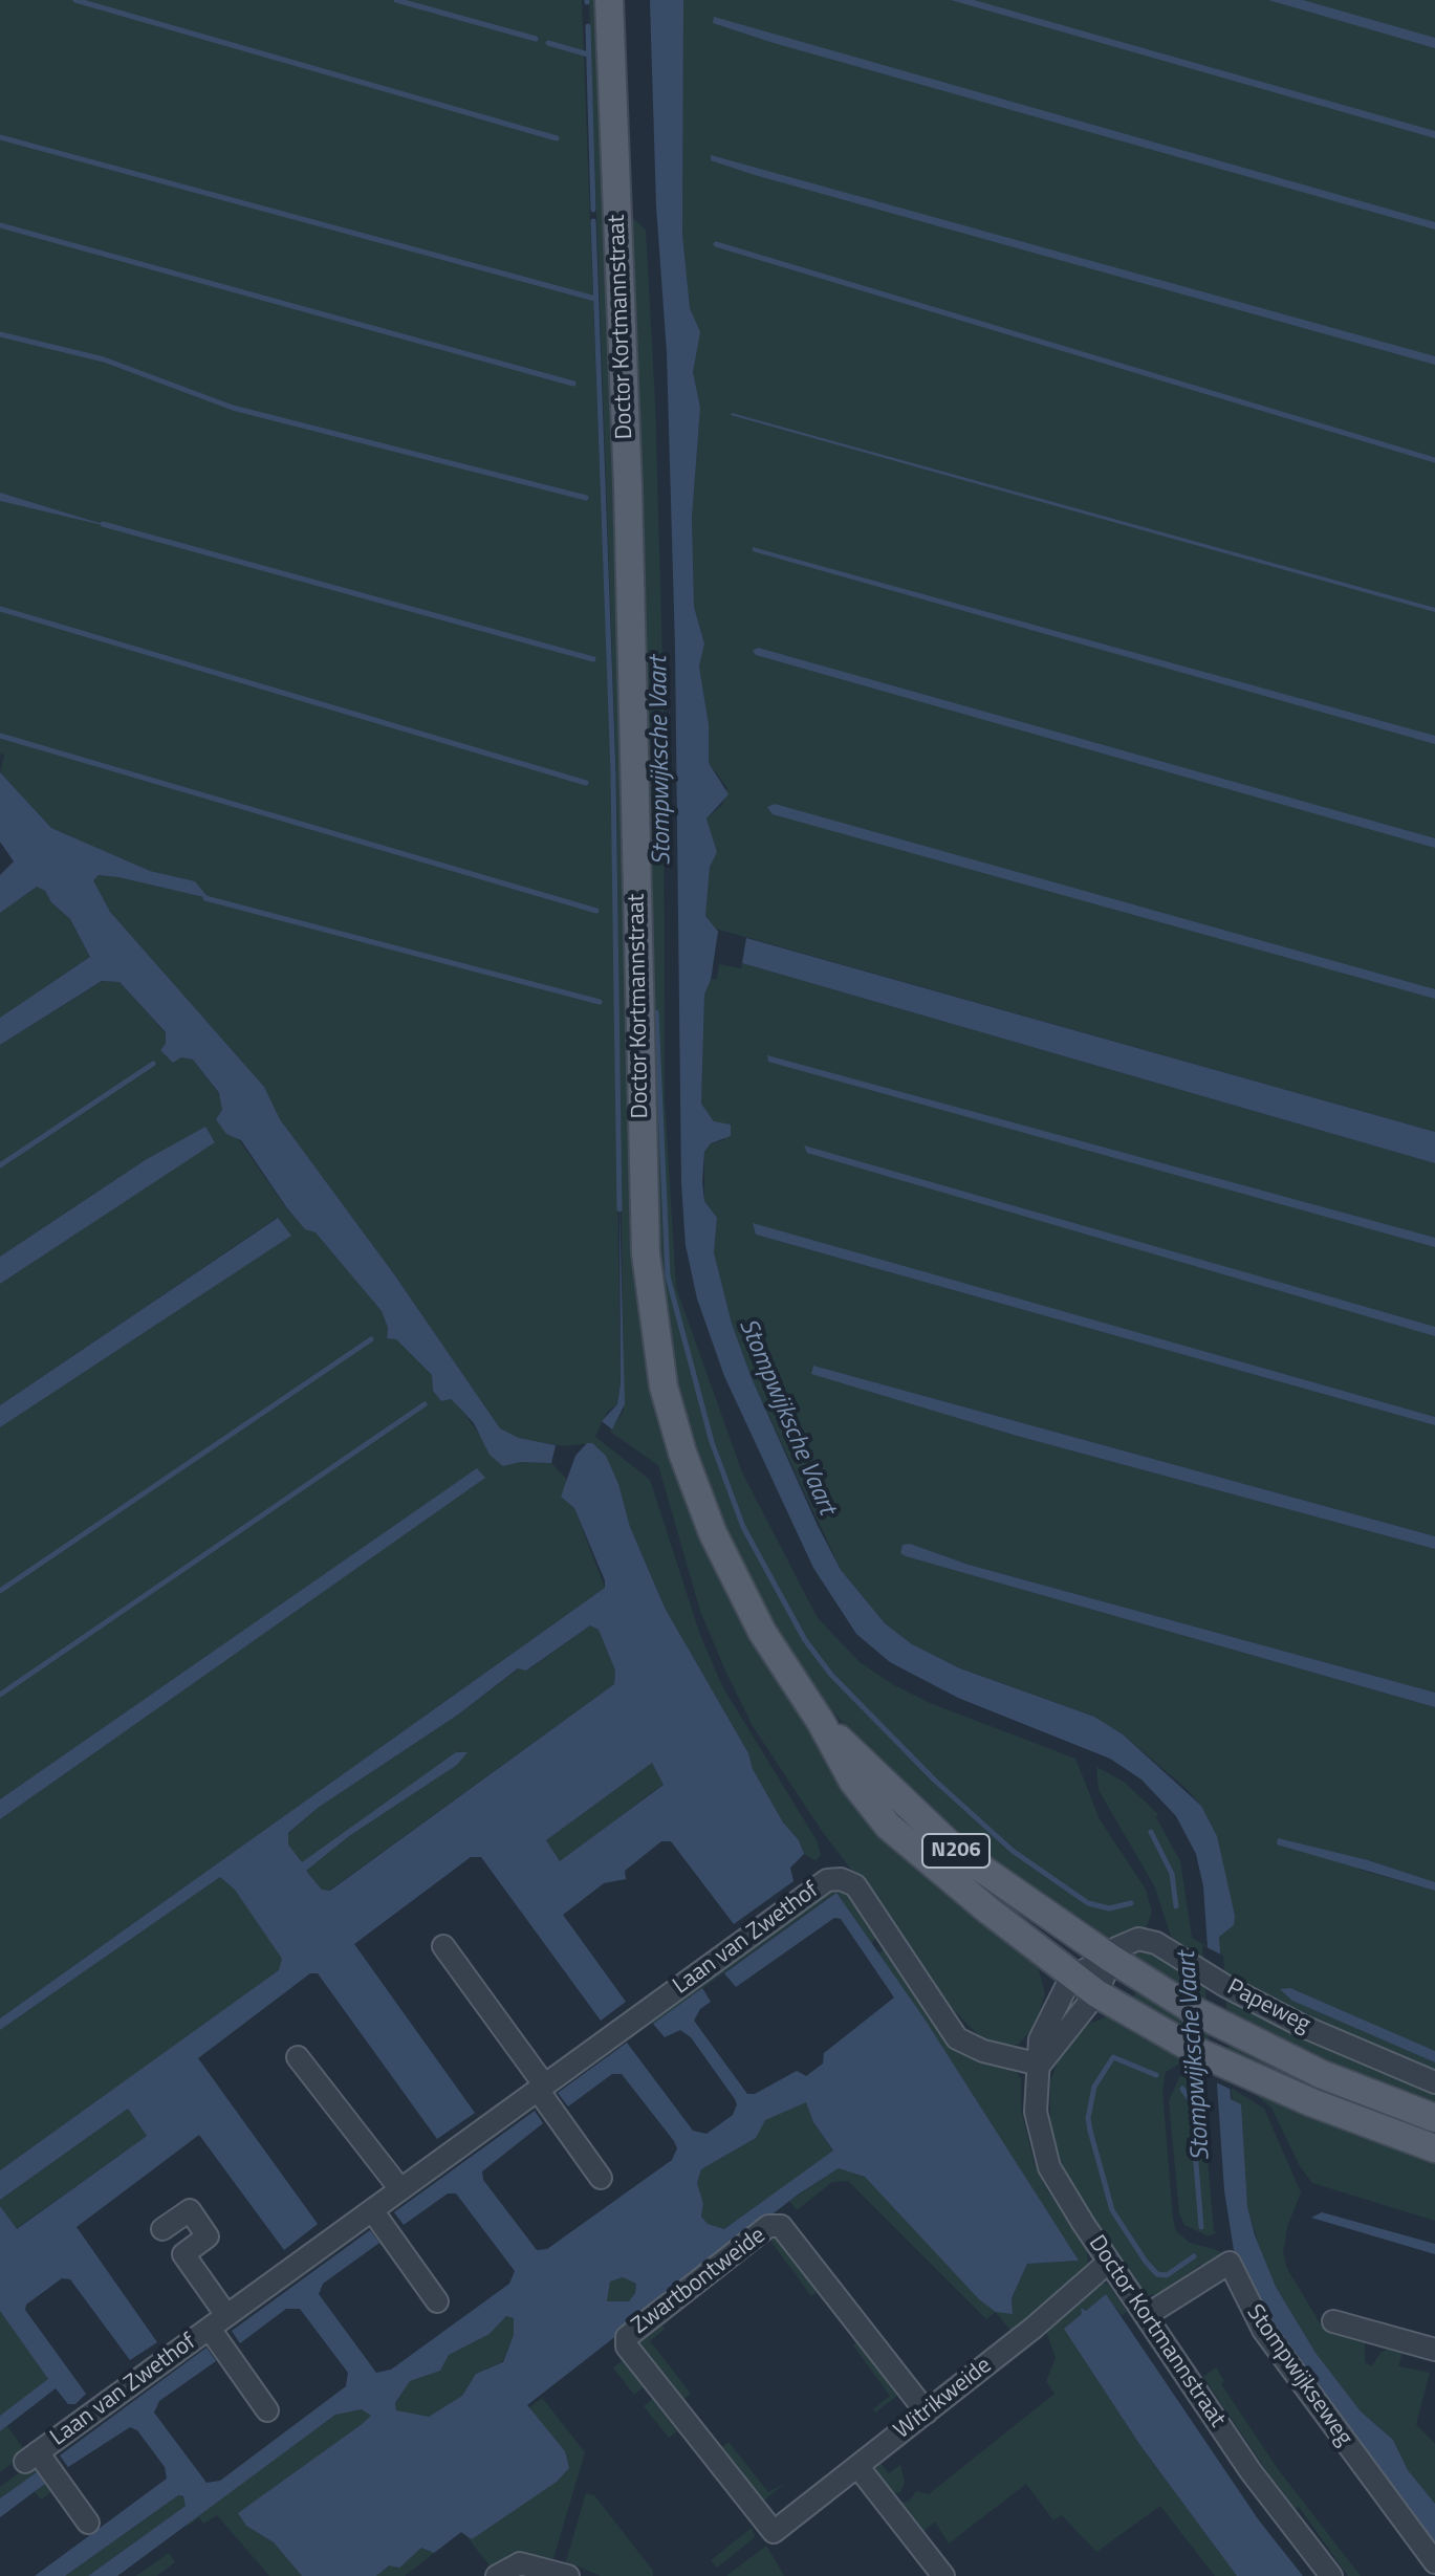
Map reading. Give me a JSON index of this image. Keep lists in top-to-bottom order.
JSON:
{
  "streets": {
    "main road": ["Doctor Kortmannstraat", "N206"],
    "street": [
      "Laan van Zwethof",
      "Papeweg",
      "Zwartbontweide",
      "Stompwijkseweg",
      "Witrikweide"
    ]
  },
  "crossings": [
    ["Doctor Kortmannstraat", "N206"],
    ["Doctor Kortmannstraat", "Laan van Zwethof"],
    ["Doctor Kortmannstraat", "Papeweg"],
    ["Doctor Kortmannstraat", "Stompwijkseweg"],
    ["Doctor Kortmannstraat", "Witrikweide"],
    ["N206", "Papeweg"],
    ["Zwartbontweide", "Witrikweide"]
  ],
  "water": ["Stompwijksche Vaart"]
}
